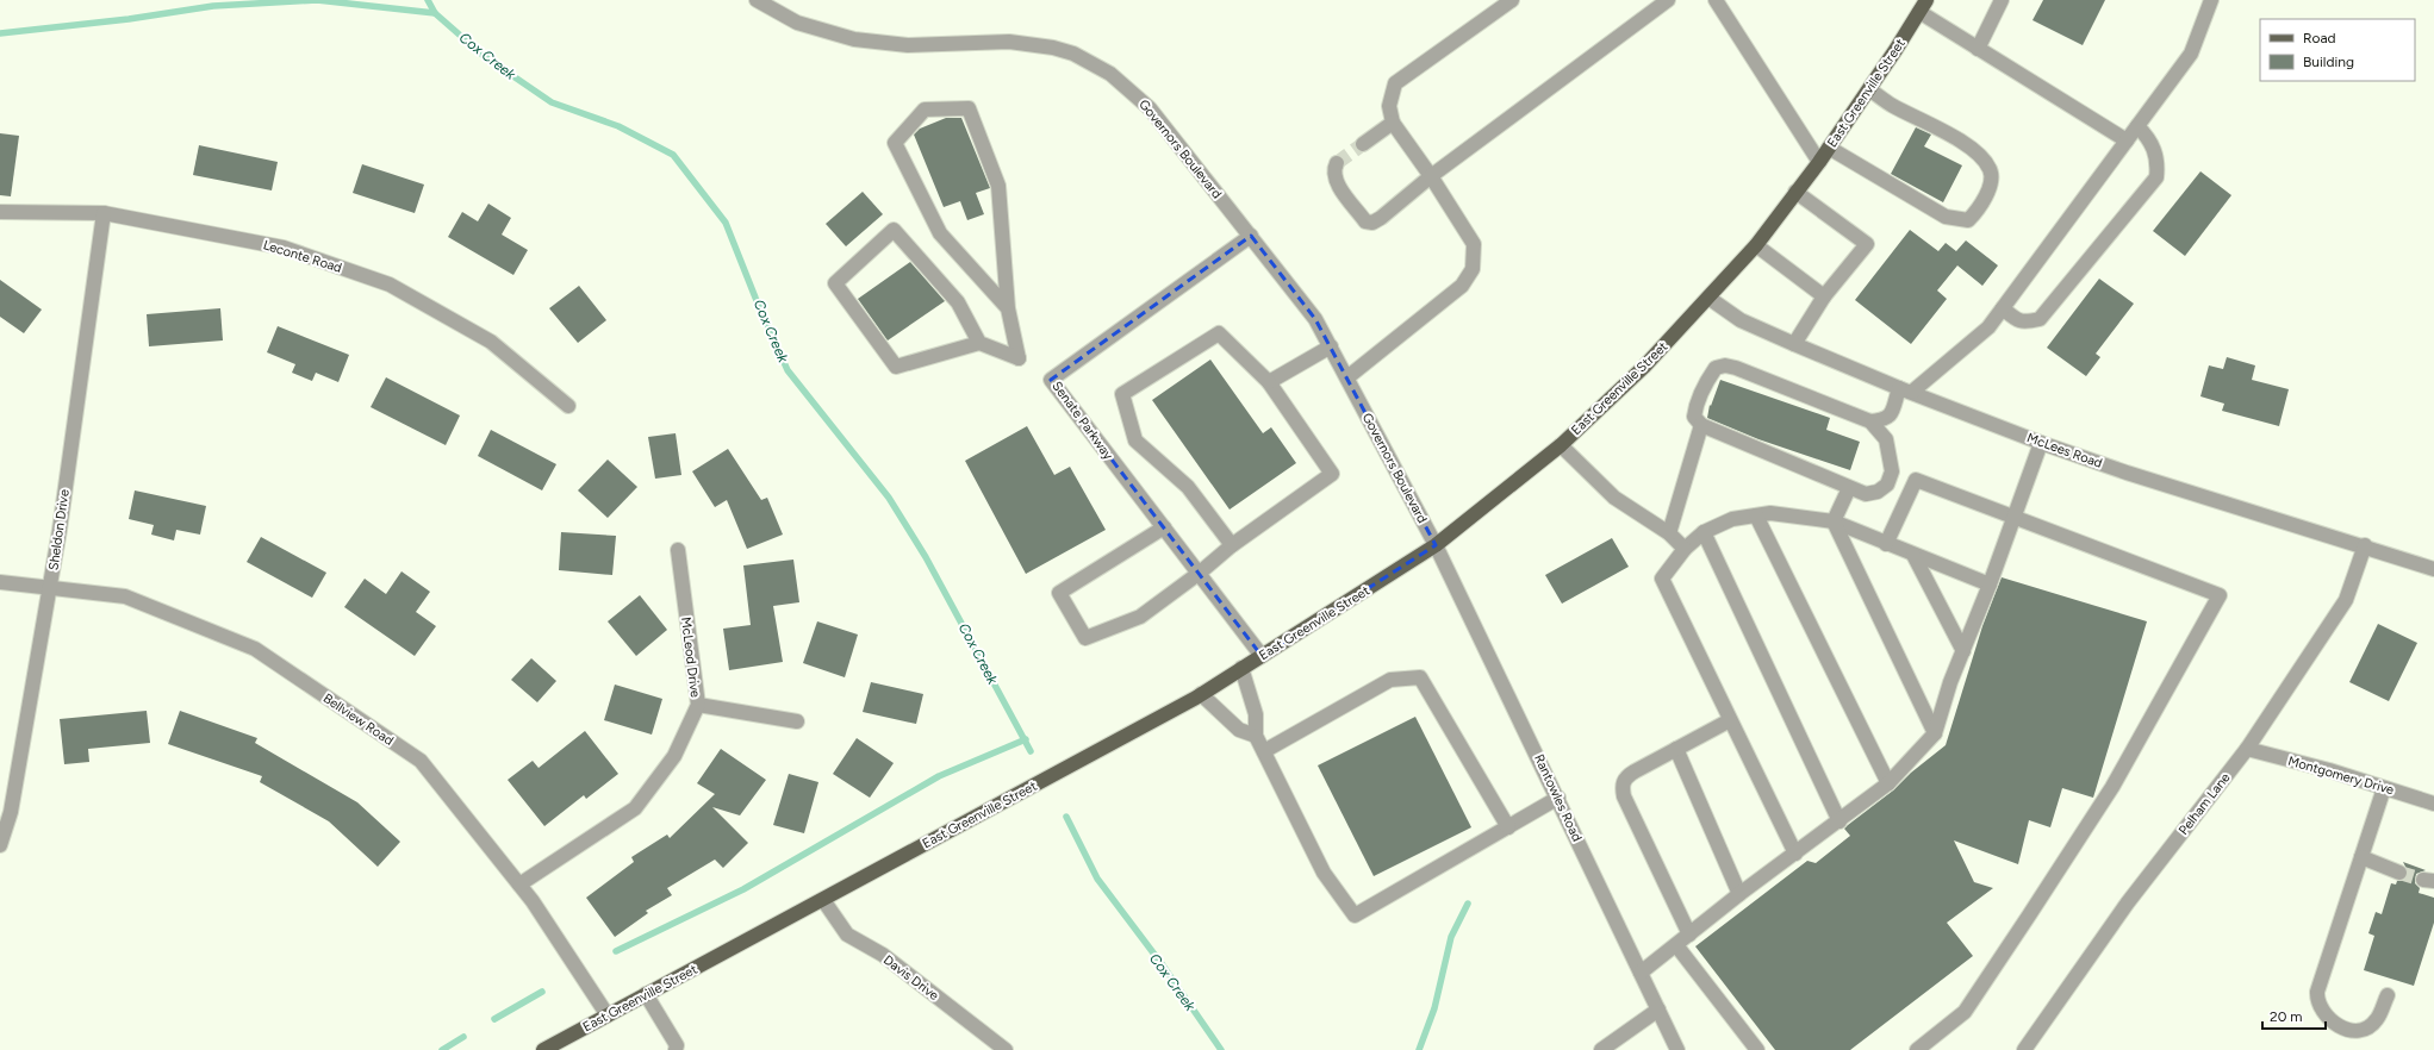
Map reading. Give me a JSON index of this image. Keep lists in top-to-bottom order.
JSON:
{
  "streets": {
    "main road": ["East Greenville Street"],
    "street": [
      "Governors Boulevard",
      "Leconte Road",
      "Senate Parkway",
      "McLees Road",
      "Sheldon Drive",
      "McLeod Drive",
      "Bellview Road",
      "Montgomery Drive",
      "Rantowles Road",
      "Pelham Lane",
      "Davis Drive"
    ]
  },
  "crossings": [
    ["East Greenville Street", "Governors Boulevard"],
    ["East Greenville Street", "Senate Parkway"],
    ["East Greenville Street", "McLees Road"],
    ["East Greenville Street", "Bellview Road"],
    ["East Greenville Street", "Rantowles Road"],
    ["East Greenville Street", "Davis Drive"],
    ["Governors Boulevard", "Senate Parkway"],
    ["Governors Boulevard", "Rantowles Road"],
    ["Leconte Road", "Sheldon Drive"],
    ["McLees Road", "Pelham Lane"],
    ["Sheldon Drive", "Bellview Road"],
    ["McLeod Drive", "Bellview Road"],
    ["Montgomery Drive", "Pelham Lane"]
  ],
  "water": ["Cox Creek"],
  "legend": ["Road", "Building"],
  "scale_bar": "20 m"
}
